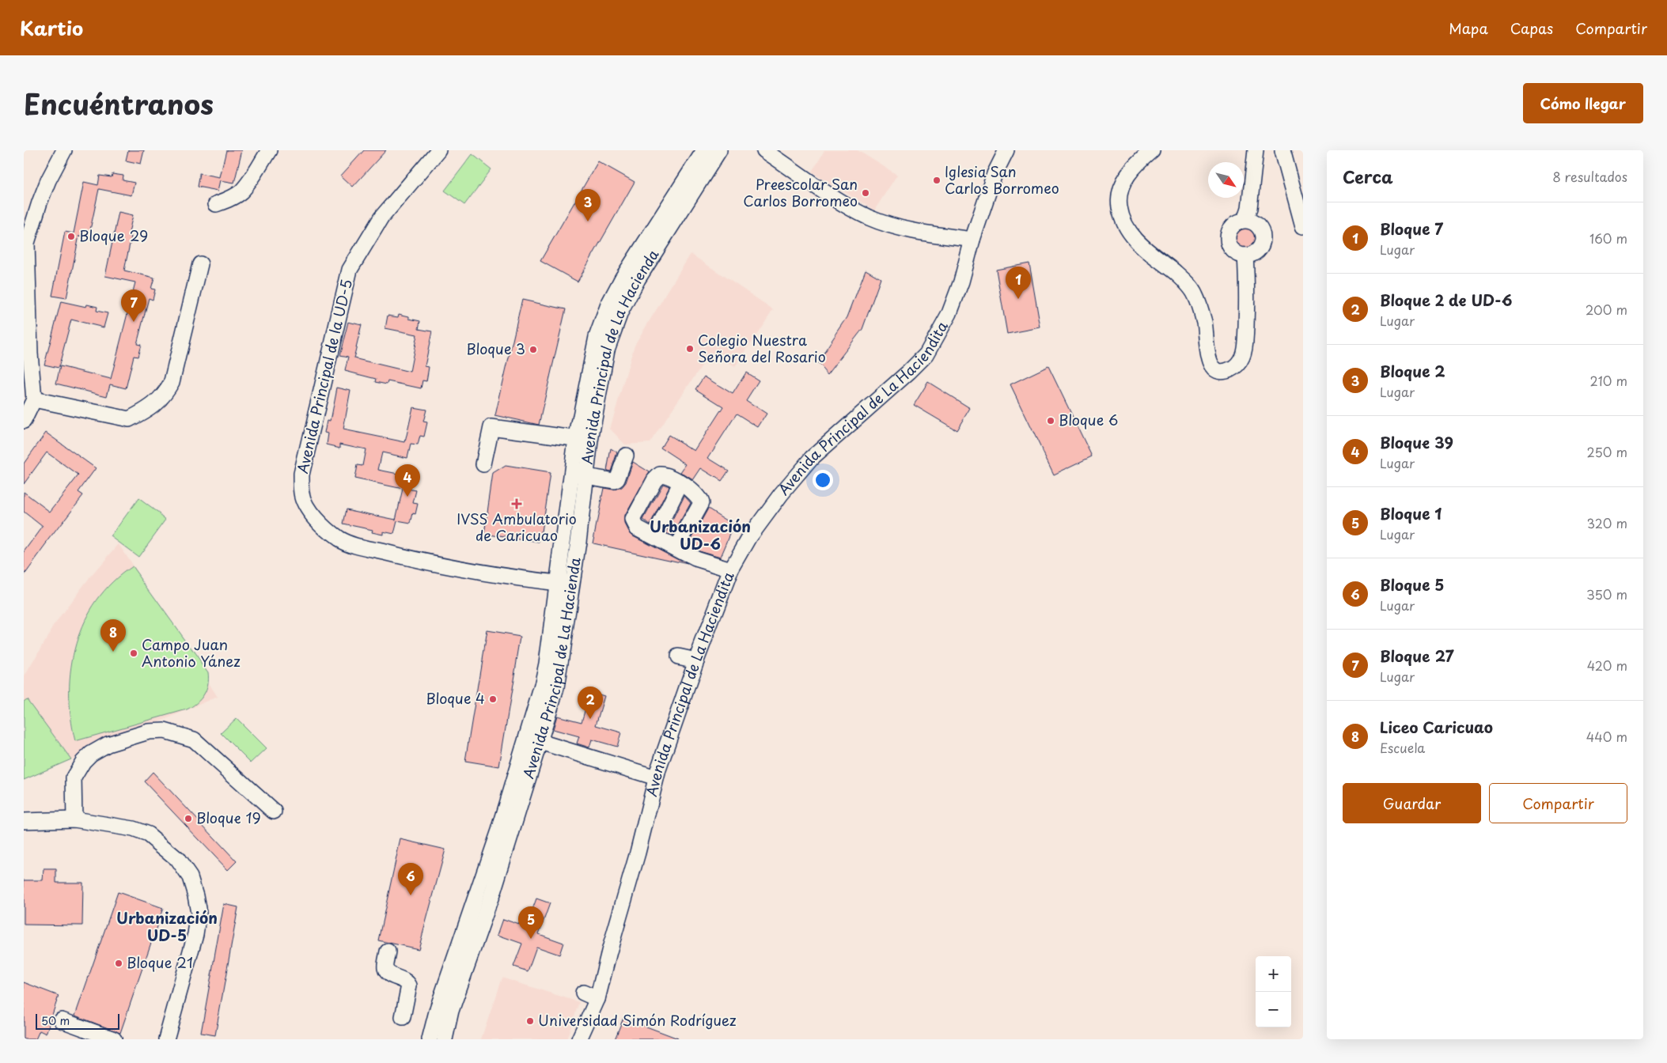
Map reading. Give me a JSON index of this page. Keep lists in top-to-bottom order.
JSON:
{
  "streets": {
    "street": ["Avenida Principal de La Hacienda", "Avenida Principal de la UD-5", "Avenida Principal de La Haciendita"]
  },
  "crossings": [
    ["Avenida Principal de La Hacienda", "Avenida Principal de la UD-5"]
  ],
  "districts": ["Urbanización UD-6", "Urbanización UD-5"],
  "places": {
    "other": [
      "Iglesia San Carlos Borromeo",
      "Preescolar San Carlos Borromeo",
      "Bloque 29",
      "Colegio Nuestra Señora del Rosario",
      "Bloque 3",
      "Bloque 6",
      "Campo Juan Antonio Yánez",
      "Bloque 4",
      "Bloque 19",
      "Bloque 21",
      "Universidad Simón Rodríguez"
    ],
    "health": ["IVSS Ambulatorio de Caricuao"]
  },
  "scale_bar": "50 m",
  "north": "bottom right",
  "page": {
    "header": "Kartio",
    "nav": ["Mapa", "Capas", "Compartir"],
    "title": "Encuéntranos",
    "buttons": [
      "Cómo llegar",
      ["Guardar", "Compartir"]
    ],
    "heading": ["Cerca", "8 resultados"],
    "pins": [
      "3",
      "1",
      "7",
      "4",
      "8",
      "2",
      "6",
      "5"
    ],
    "list": [
      {
        "mark": "1",
        "name": "Bloque 7",
        "note": "Lugar",
        "value": "160 m"
      },
      {
        "mark": "2",
        "name": "Bloque 2 de UD-6",
        "note": "Lugar",
        "value": "200 m"
      },
      {
        "mark": "3",
        "name": "Bloque 2",
        "note": "Lugar",
        "value": "210 m"
      },
      {
        "mark": "4",
        "name": "Bloque 39",
        "note": "Lugar",
        "value": "250 m"
      },
      {
        "mark": "5",
        "name": "Bloque 1",
        "note": "Lugar",
        "value": "320 m"
      },
      {
        "mark": "6",
        "name": "Bloque 5",
        "note": "Lugar",
        "value": "350 m"
      },
      {
        "mark": "7",
        "name": "Bloque 27",
        "note": "Lugar",
        "value": "420 m"
      },
      {
        "mark": "8",
        "name": "Liceo Caricuao",
        "note": "Escuela",
        "value": "440 m"
      }
    ],
    "map_buttons": ["+", "−"],
    "scale": "50 m"
  }
}
